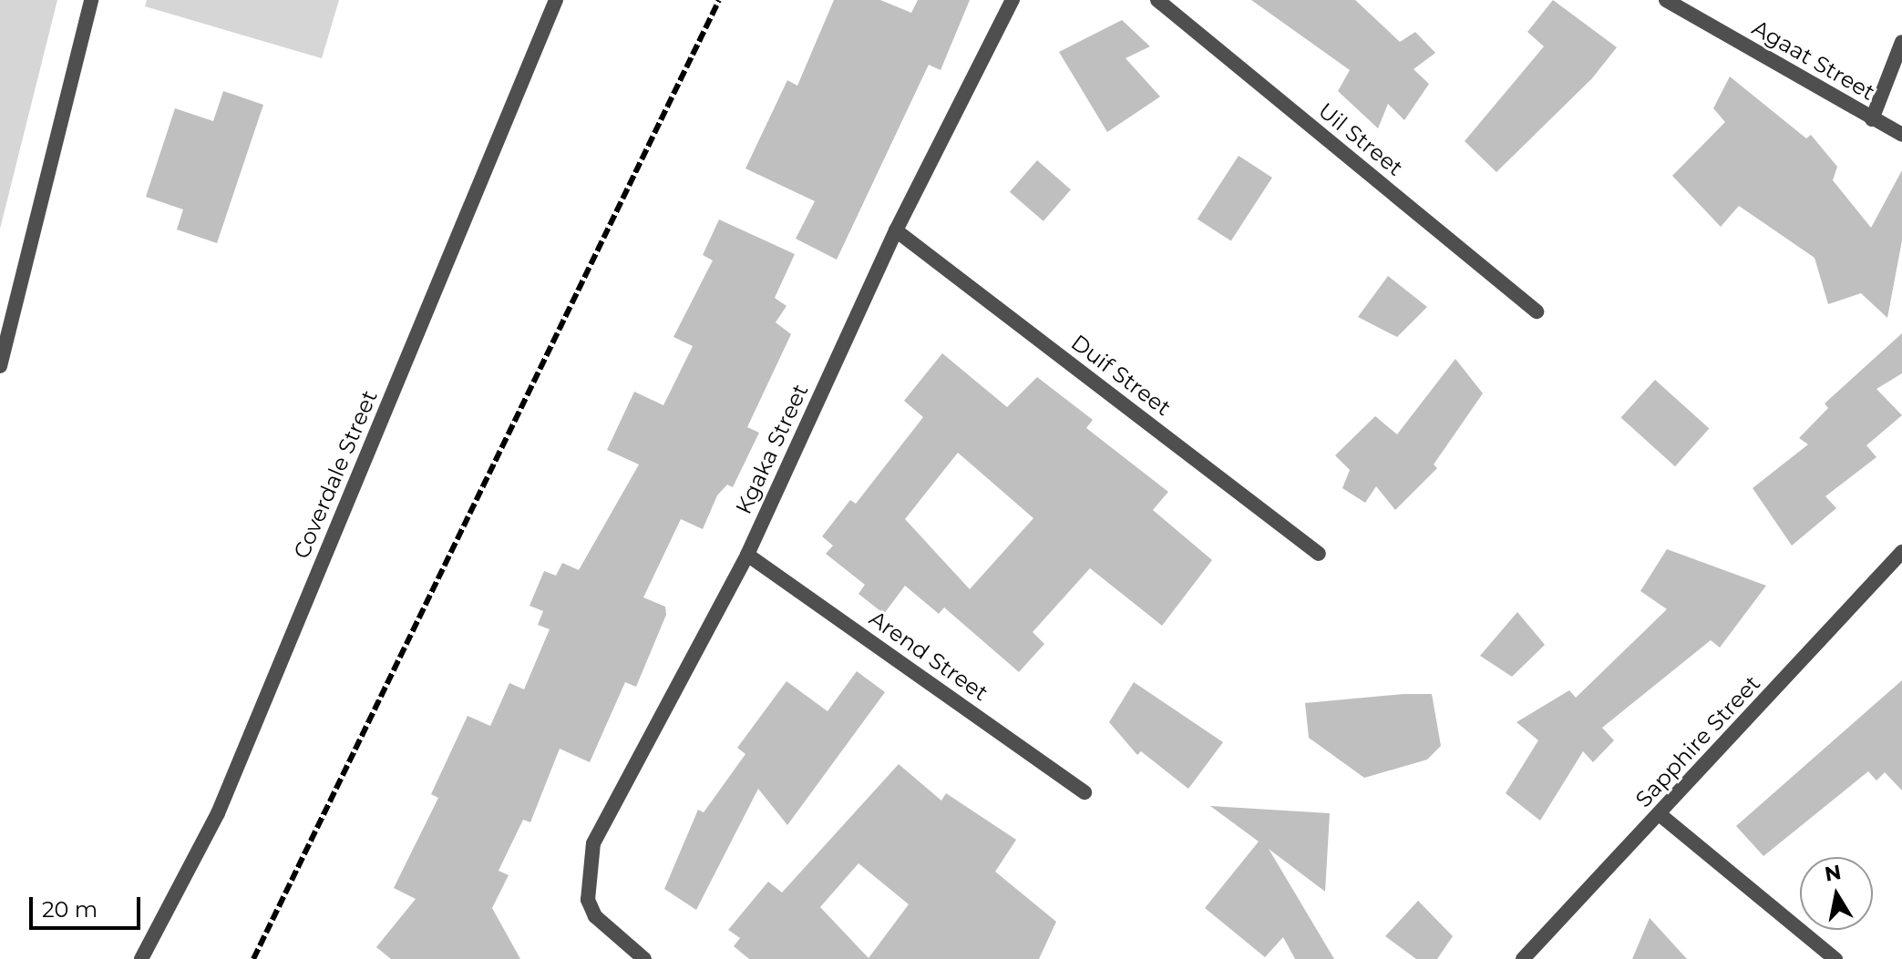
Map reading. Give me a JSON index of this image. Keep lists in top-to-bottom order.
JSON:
{
  "streets": {
    "street": [
      "Agaat Street",
      "Uil Street",
      "Duif Street",
      "Kgaka Street",
      "Coverdale Street",
      "Arend Street",
      "Sapphire Street"
    ]
  },
  "crossings": [
    ["Duif Street", "Kgaka Street"],
    ["Kgaka Street", "Arend Street"]
  ],
  "scale_bar": "20 m",
  "north": "top"
}
